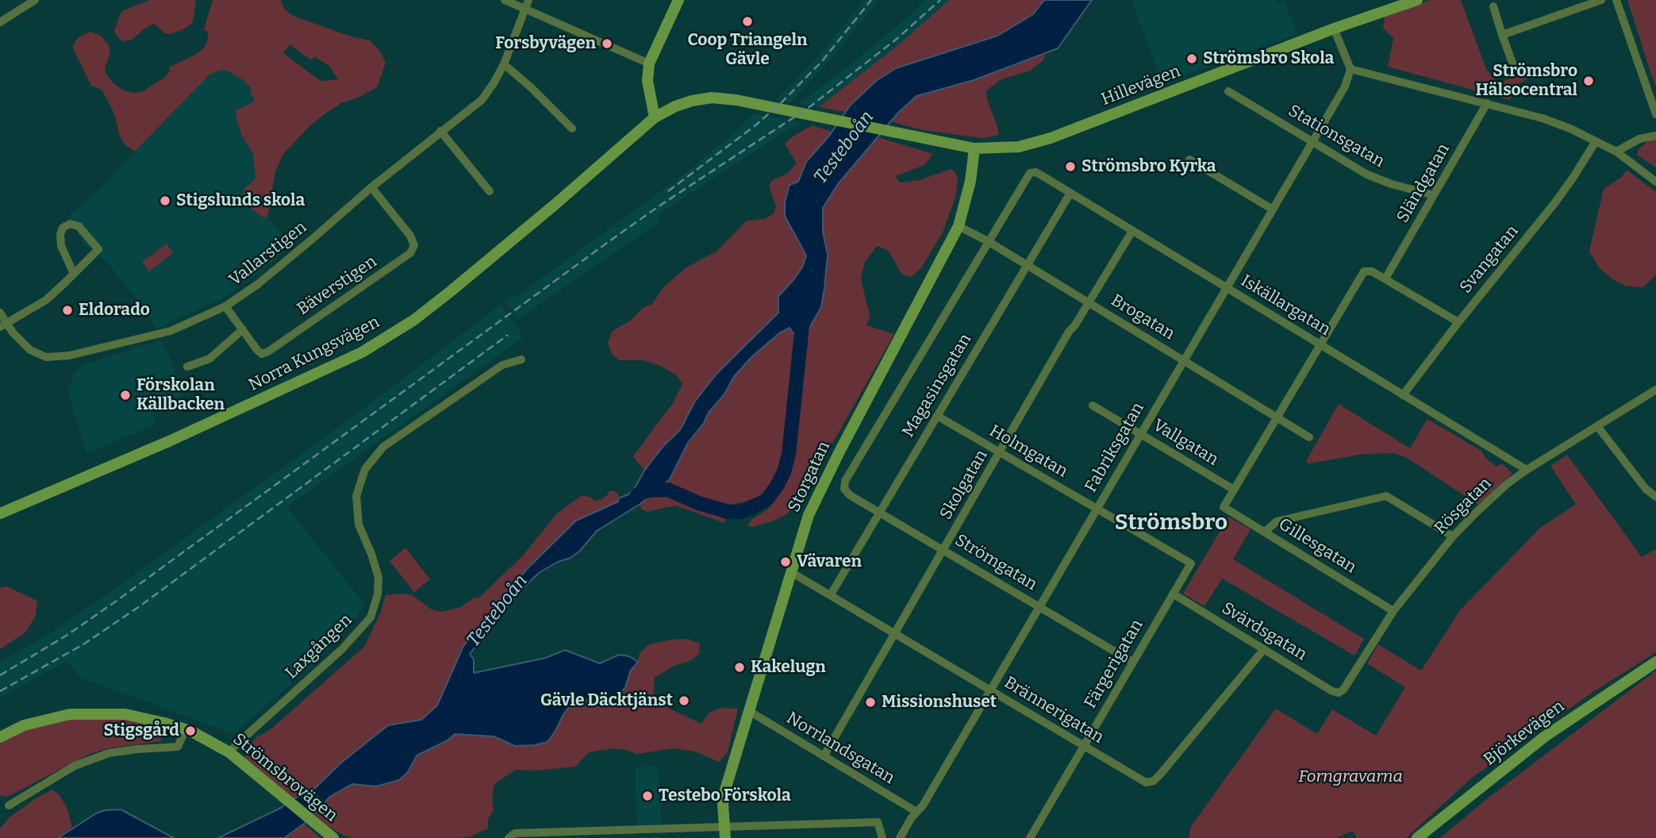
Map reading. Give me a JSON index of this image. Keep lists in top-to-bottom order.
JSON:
{
  "streets": {
    "street": [
      "Hillevägen",
      "Stationsgatan",
      "Sländgatan",
      "Vallarstigen",
      "Svangatan",
      "Bäverstigen",
      "Iskällargatan",
      "Brogatan",
      "Norra Kungsvägen",
      "Magasinsgatan",
      "Vallgatan",
      "Fabriksgatan",
      "Holmgatan",
      "Storgatan",
      "Skolgatan",
      "Rösgatan",
      "Gillesgatan",
      "Strömgatan",
      "Svärdsgatan",
      "Laxgången",
      "Färgerigatan",
      "Brännerigatan",
      "Björkevägen",
      "Norrlandsgatan",
      "Strömsbrovägen"
    ]
  },
  "crossings": [
    ["Hillevägen", "Norra Kungsvägen"],
    ["Hillevägen", "Storgatan"],
    ["Stationsgatan", "Sländgatan"],
    ["Stationsgatan", "Fabriksgatan"],
    ["Vallarstigen", "Bäverstigen"],
    ["Svangatan", "Iskällargatan"],
    ["Iskällargatan", "Brogatan"],
    ["Iskällargatan", "Magasinsgatan"],
    ["Iskällargatan", "Fabriksgatan"],
    ["Iskällargatan", "Skolgatan"],
    ["Iskällargatan", "Rösgatan"],
    ["Brogatan", "Magasinsgatan"],
    ["Brogatan", "Fabriksgatan"],
    ["Brogatan", "Storgatan"],
    ["Brogatan", "Skolgatan"],
    ["Magasinsgatan", "Holmgatan"],
    ["Magasinsgatan", "Strömgatan"],
    ["Magasinsgatan", "Brännerigatan"],
    ["Vallgatan", "Fabriksgatan"],
    ["Vallgatan", "Gillesgatan"],
    ["Fabriksgatan", "Holmgatan"],
    ["Fabriksgatan", "Strömgatan"],
    ["Fabriksgatan", "Brännerigatan"],
    ["Fabriksgatan", "Norrlandsgatan"],
    ["Holmgatan", "Skolgatan"],
    ["Holmgatan", "Färgerigatan"],
    ["Storgatan", "Brännerigatan"],
    ["Storgatan", "Norrlandsgatan"],
    ["Skolgatan", "Strömgatan"],
    ["Skolgatan", "Brännerigatan"],
    ["Skolgatan", "Norrlandsgatan"],
    ["Rösgatan", "Gillesgatan"],
    ["Rösgatan", "Svärdsgatan"],
    ["Strömgatan", "Färgerigatan"],
    ["Svärdsgatan", "Färgerigatan"],
    ["Svärdsgatan", "Brännerigatan"],
    ["Laxgången", "Strömsbrovägen"],
    ["Färgerigatan", "Brännerigatan"]
  ],
  "districts": ["Strömsbro"],
  "water": ["Testeboån"],
  "parks": ["Forngravarna"],
  "places": [
    "Coop Triangeln Gävle",
    "Forsbyvägen",
    "Strömsbro Skola",
    "Strömsbro Hälsocentral",
    "Strömsbro Kyrka",
    "Stigslunds skola",
    "Eldorado",
    "Förskolan Källbacken",
    "Vävaren",
    "Kakelugn",
    "Gävle Däcktjänst",
    "Missionshuset",
    "Stigsgård",
    "Testebo Förskola"
  ]
}
